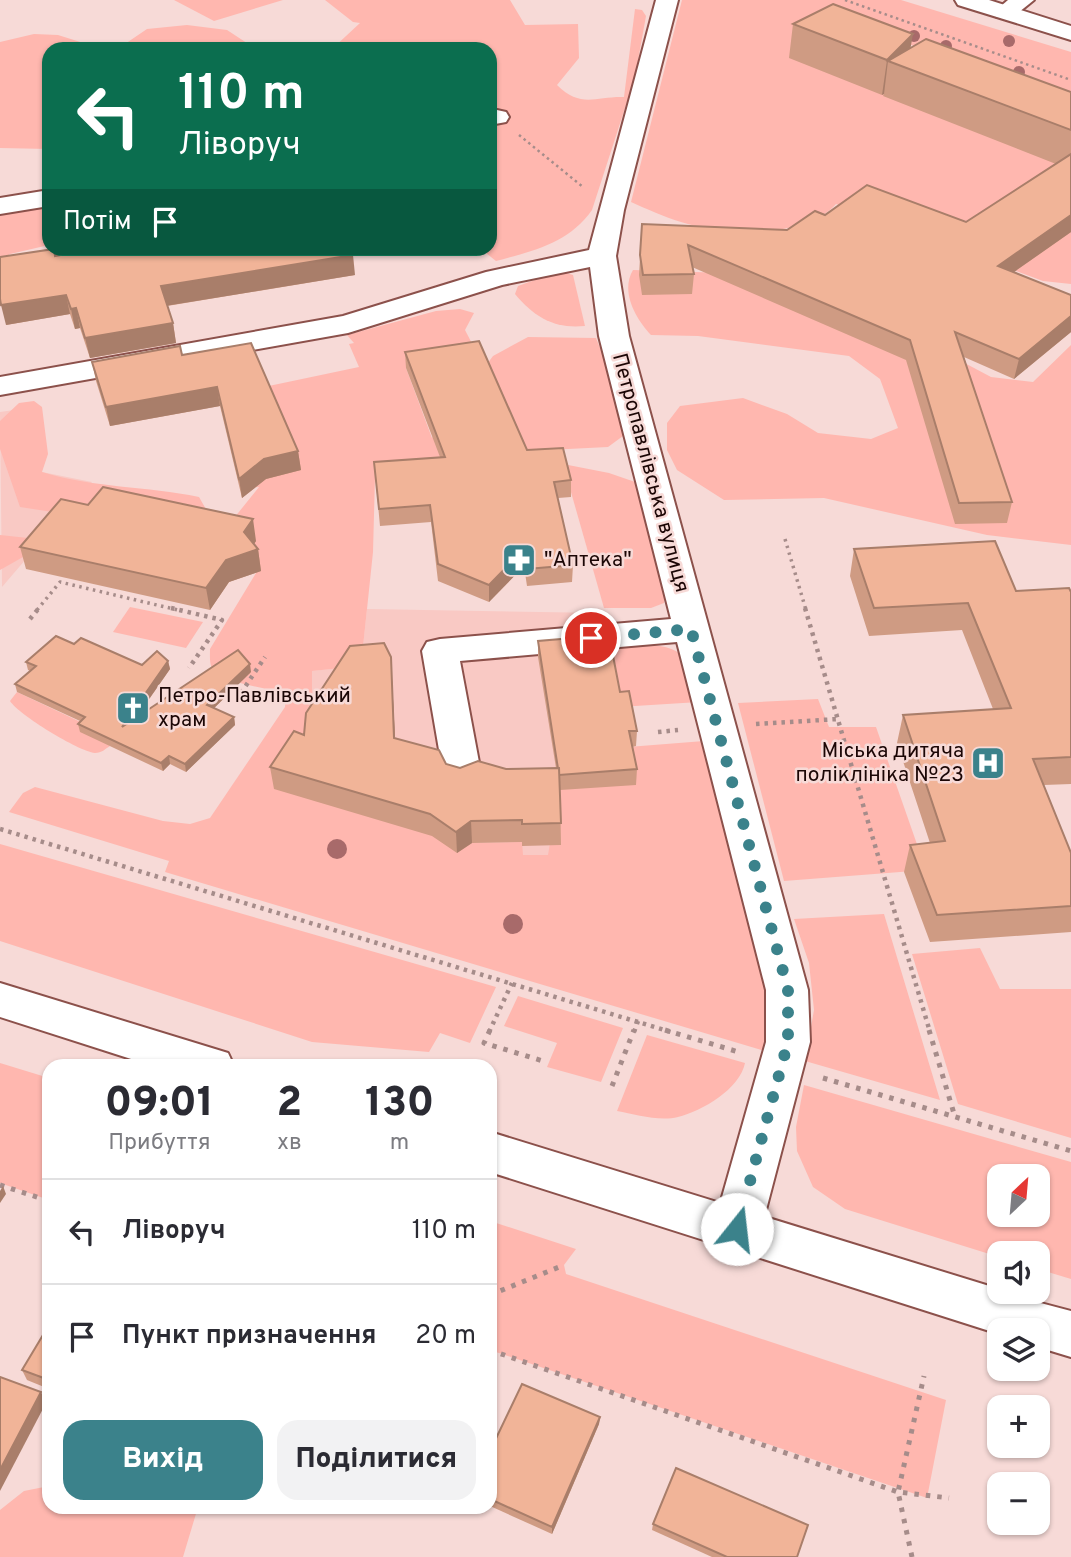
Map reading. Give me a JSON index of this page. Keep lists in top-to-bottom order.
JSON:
{
  "streets": {
    "street": ["Петропавлівська вулиця"]
  },
  "places": {
    "pharmacy": ["\"Аптека\""],
    "church": ["Петро-Павлівський храм"],
    "hospital": ["Міська дитяча поліклініка №23"]
  },
  "north": "top right",
  "page": {
    "turn": ["110 m", "Ліворуч"],
    "then": "Потім",
    "eta": [
      "09:01",
      "Прибуття",
      "2",
      "хв",
      "130",
      "m"
    ],
    "map_buttons": ["+", "−"],
    "list": [
      {
        "name": "Ліворуч",
        "value": "110 m"
      },
      {
        "name": "Пункт призначення",
        "value": "20 m"
      }
    ],
    "buttons": ["Вихід", "Поділитися"]
  }
}
